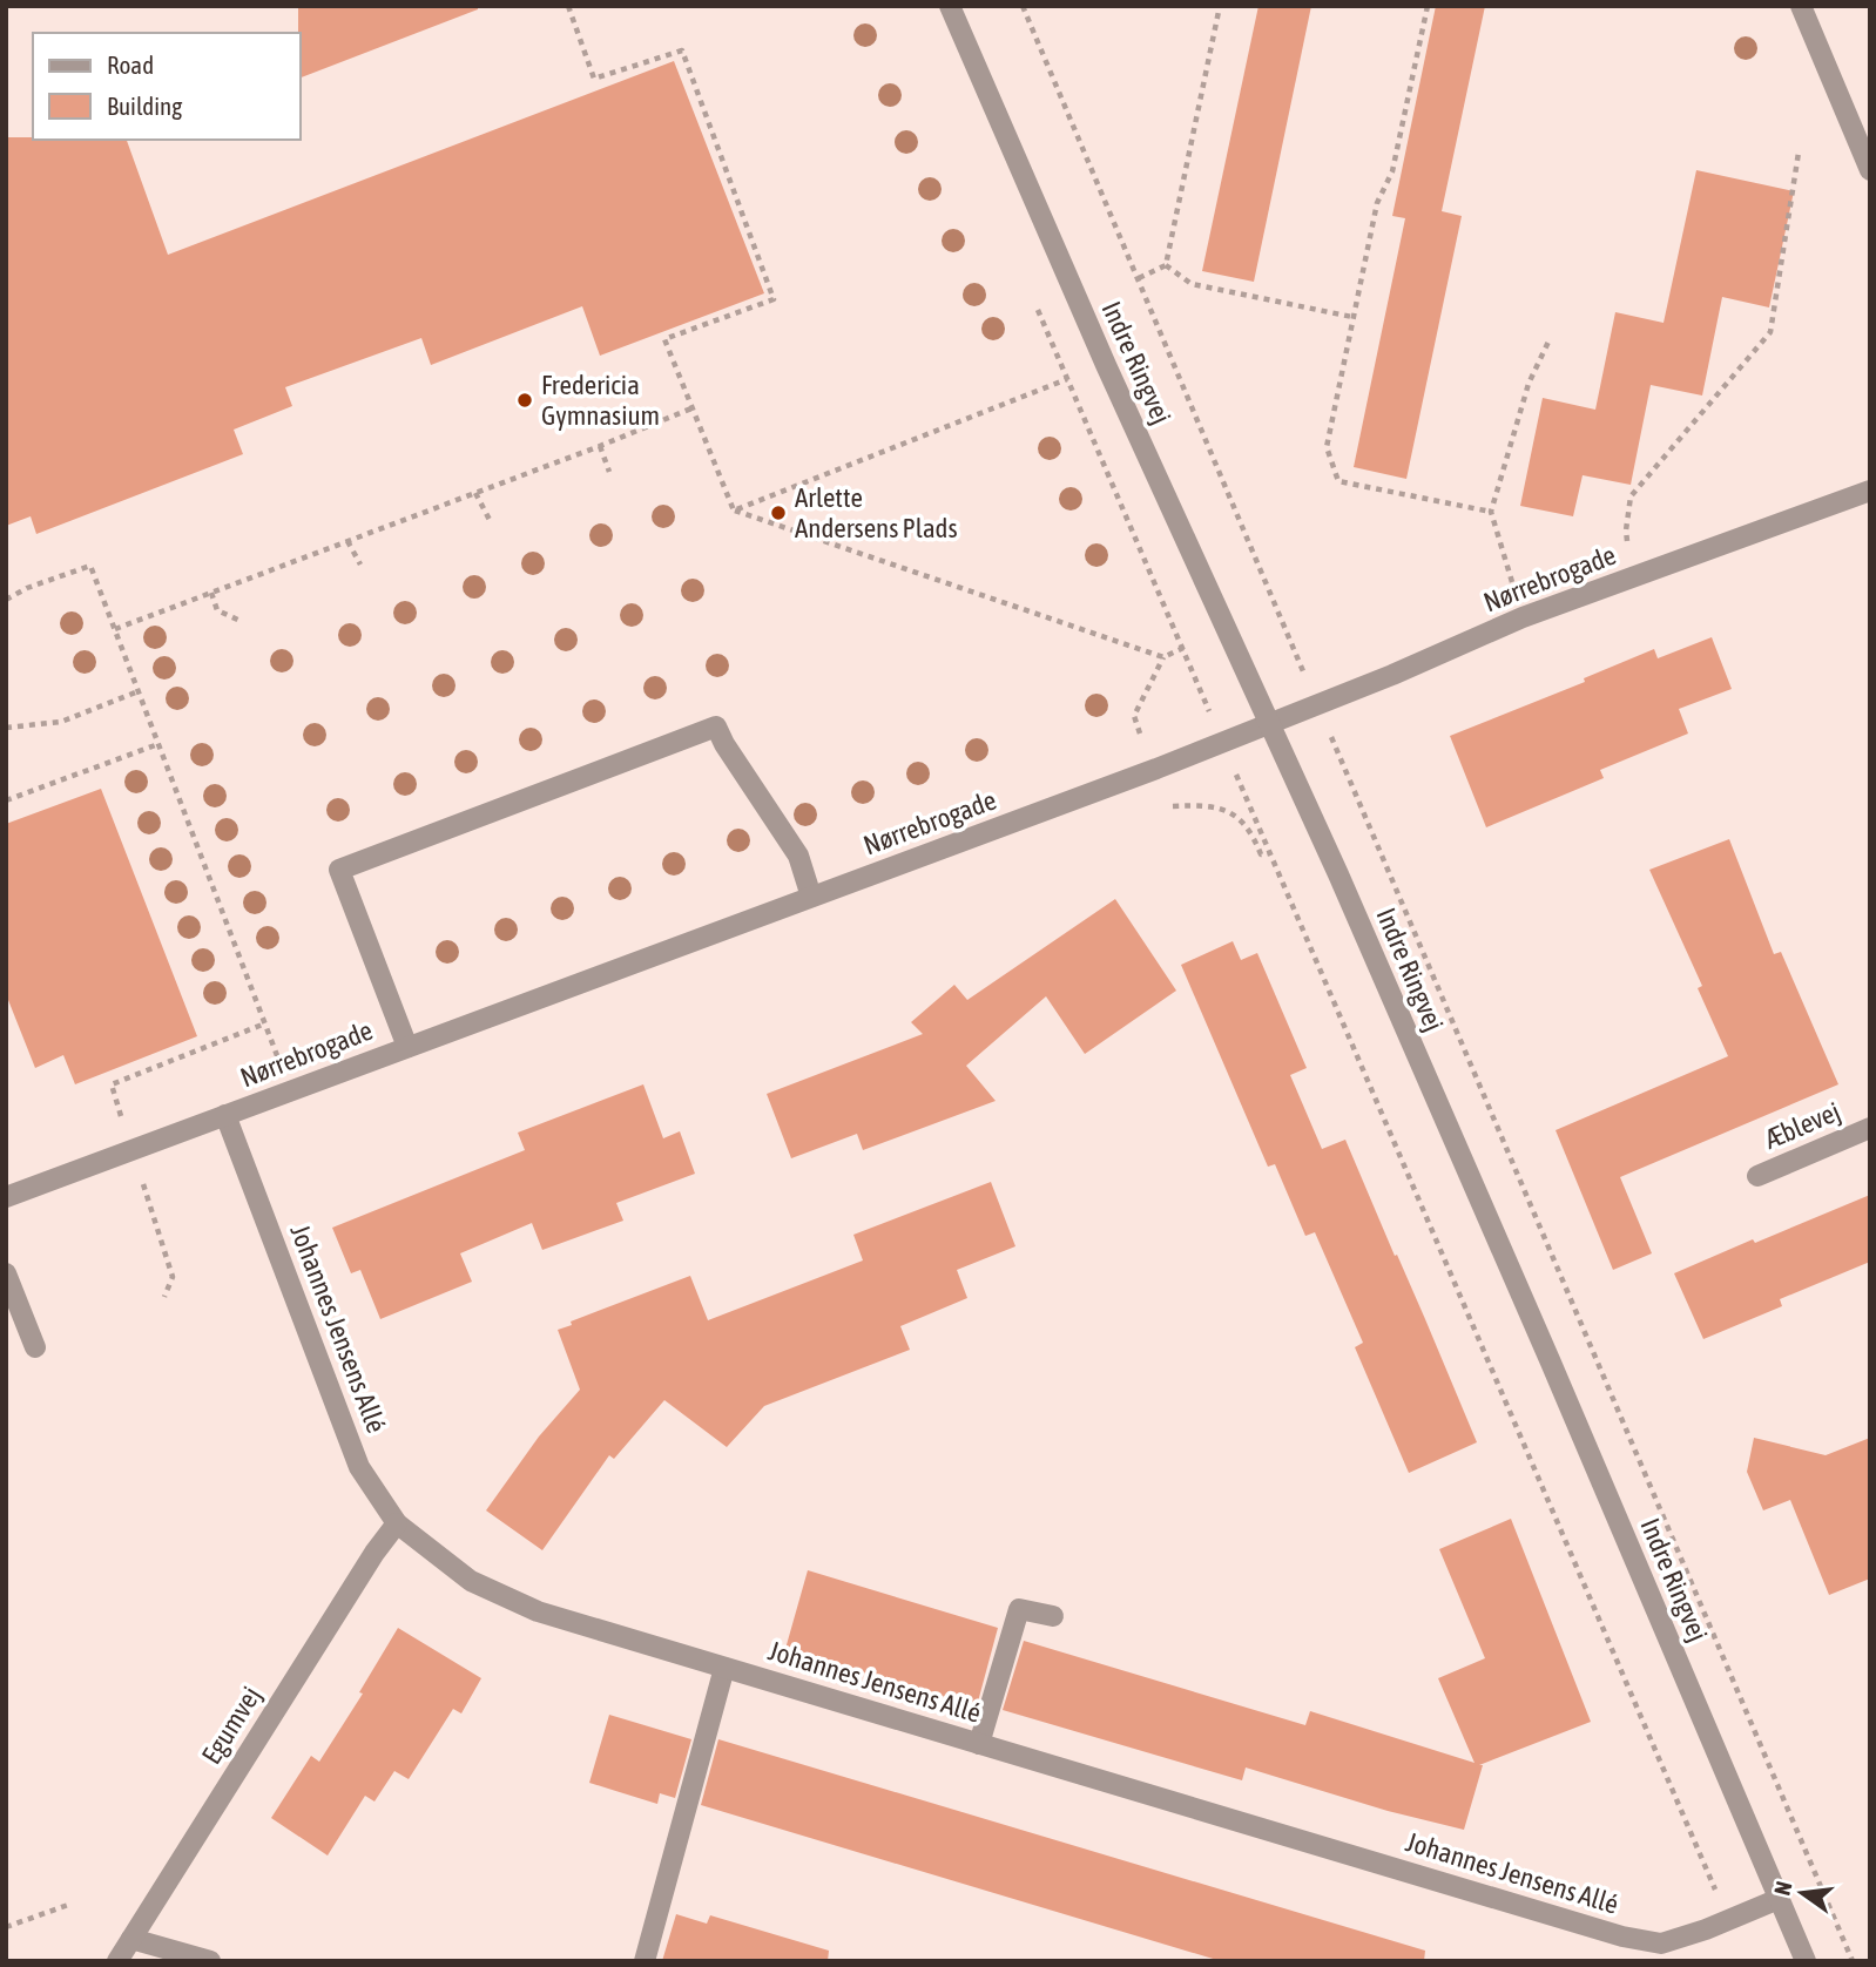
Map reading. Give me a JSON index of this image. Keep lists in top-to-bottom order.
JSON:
{
  "streets": {
    "street": [
      "Indre Ringvej",
      "Nørrebrogade",
      "Æblevej",
      "Johannes Jensens Allé",
      "Egumvej"
    ]
  },
  "crossings": [
    ["Indre Ringvej", "Nørrebrogade"],
    ["Indre Ringvej", "Johannes Jensens Allé"],
    ["Nørrebrogade", "Johannes Jensens Allé"],
    ["Johannes Jensens Allé", "Egumvej"]
  ],
  "places": ["Fredericia Gymnasium", "Arlette Andersens Plads"],
  "legend": ["Road", "Building"],
  "north": "left"
}
